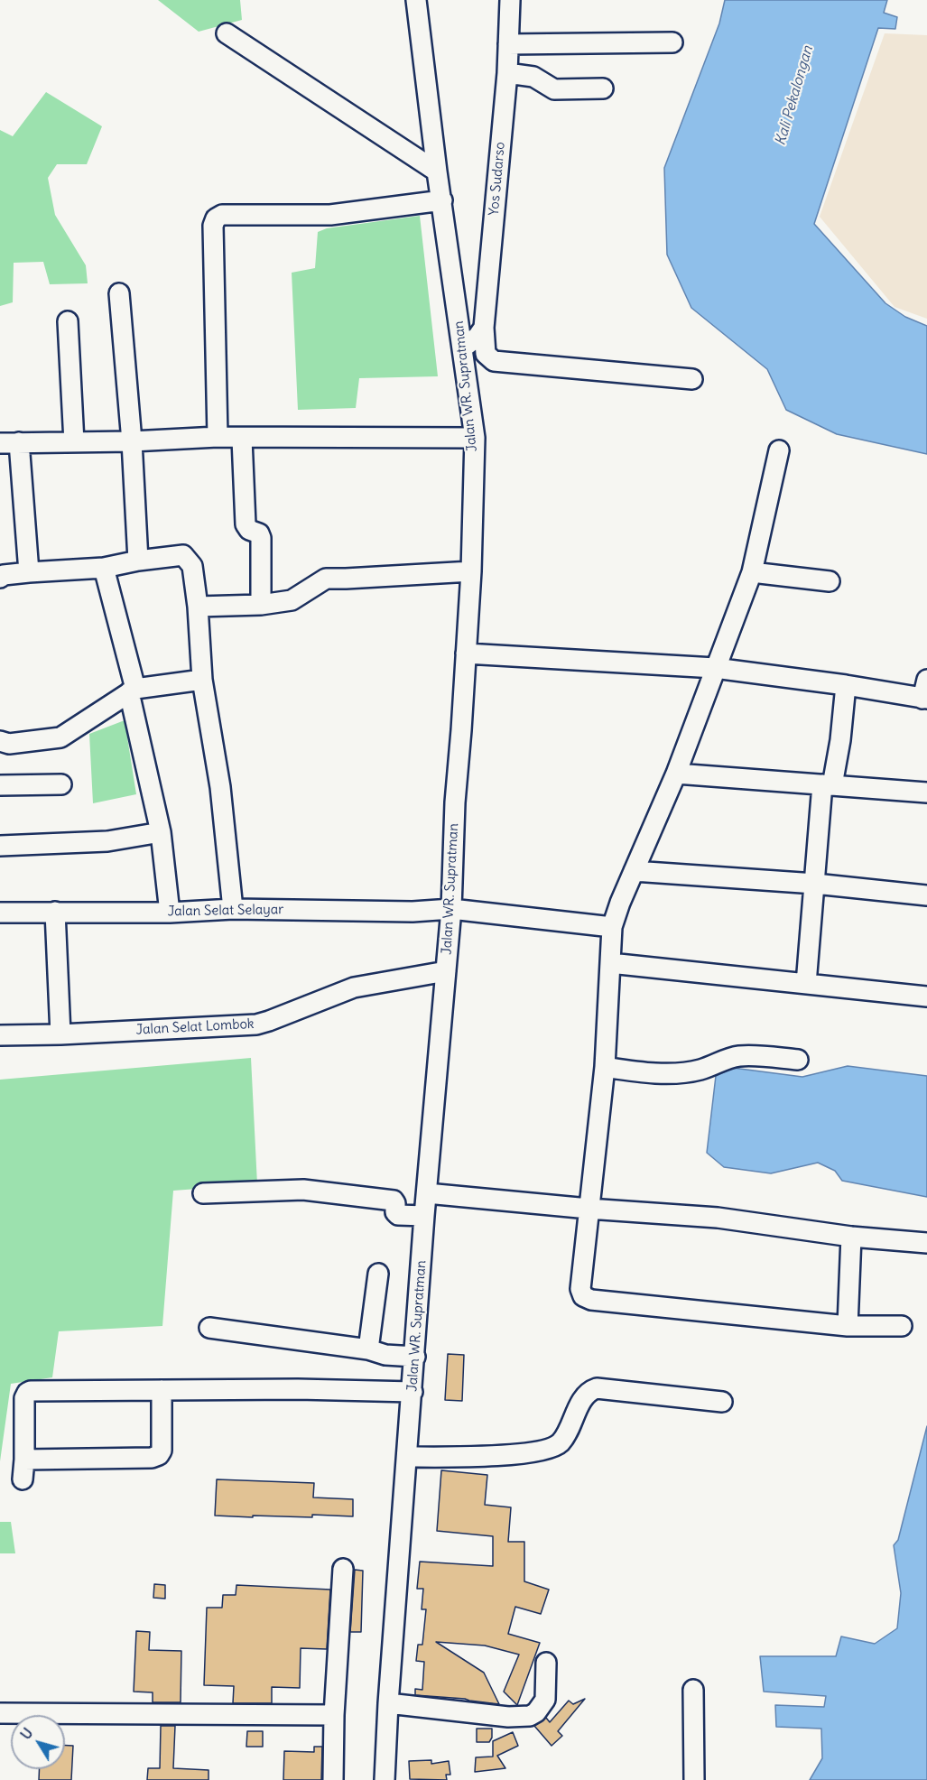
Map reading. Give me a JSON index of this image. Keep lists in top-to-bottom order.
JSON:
{
  "streets": {
    "street": [
      "Yos Sudarso",
      "Jalan WR. Supratman",
      "Jalan Selat Selayar",
      "Jalan Selat Lombok"
    ]
  },
  "crossings": [
    ["Jalan WR. Supratman", "Jalan Selat Selayar"],
    ["Jalan WR. Supratman", "Jalan Selat Lombok"]
  ],
  "water": ["Kali Pekalongan"],
  "north": "top left"
}
